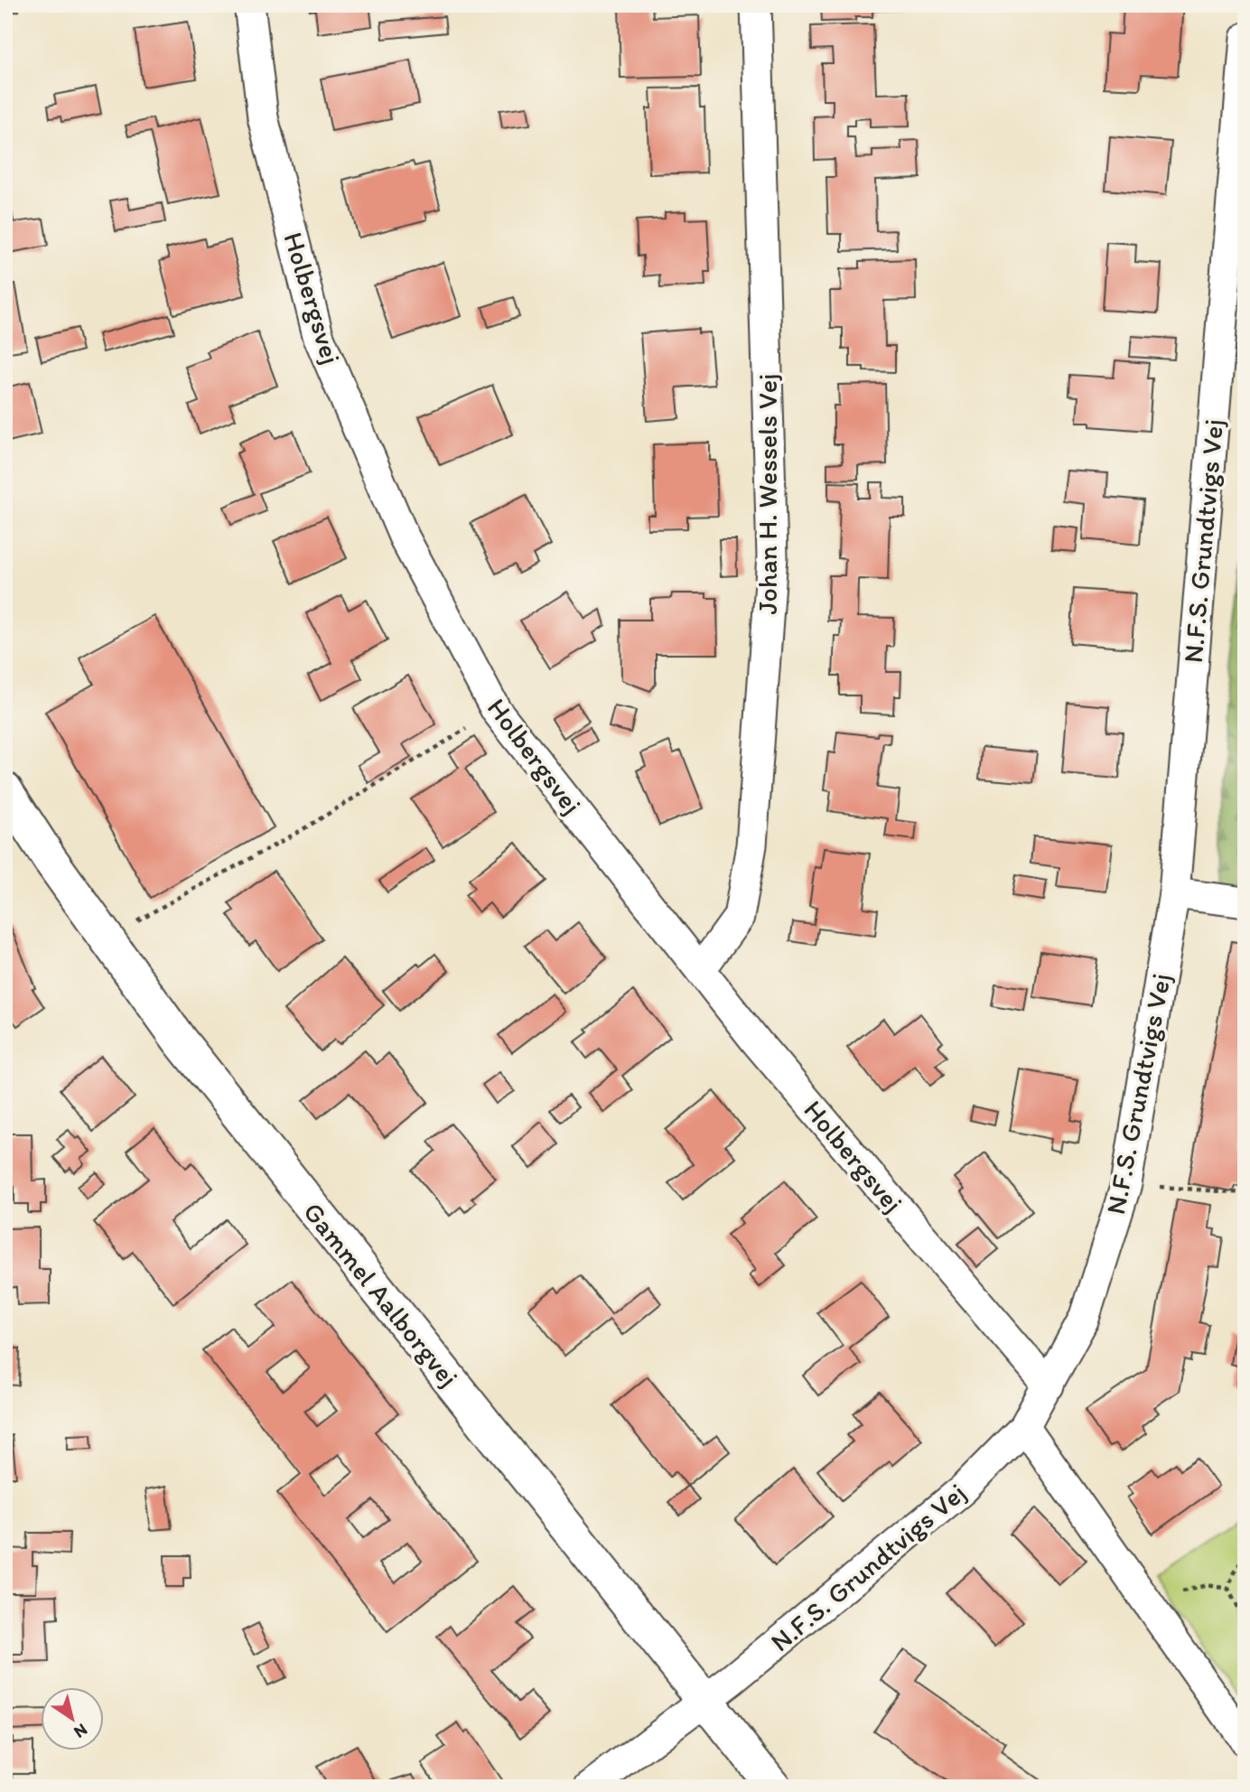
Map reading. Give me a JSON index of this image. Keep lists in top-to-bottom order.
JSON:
{
  "streets": {
    "street": [
      "Holbergsvej",
      "Johan H. Wessels Vej",
      "N.F.S. Grundtvigs Vej",
      "Gammel Aalborgvej"
    ]
  },
  "crossings": [
    ["Holbergsvej", "Johan H. Wessels Vej"],
    ["Holbergsvej", "N.F.S. Grundtvigs Vej"],
    ["N.F.S. Grundtvigs Vej", "Gammel Aalborgvej"]
  ],
  "north": "bottom right"
}
